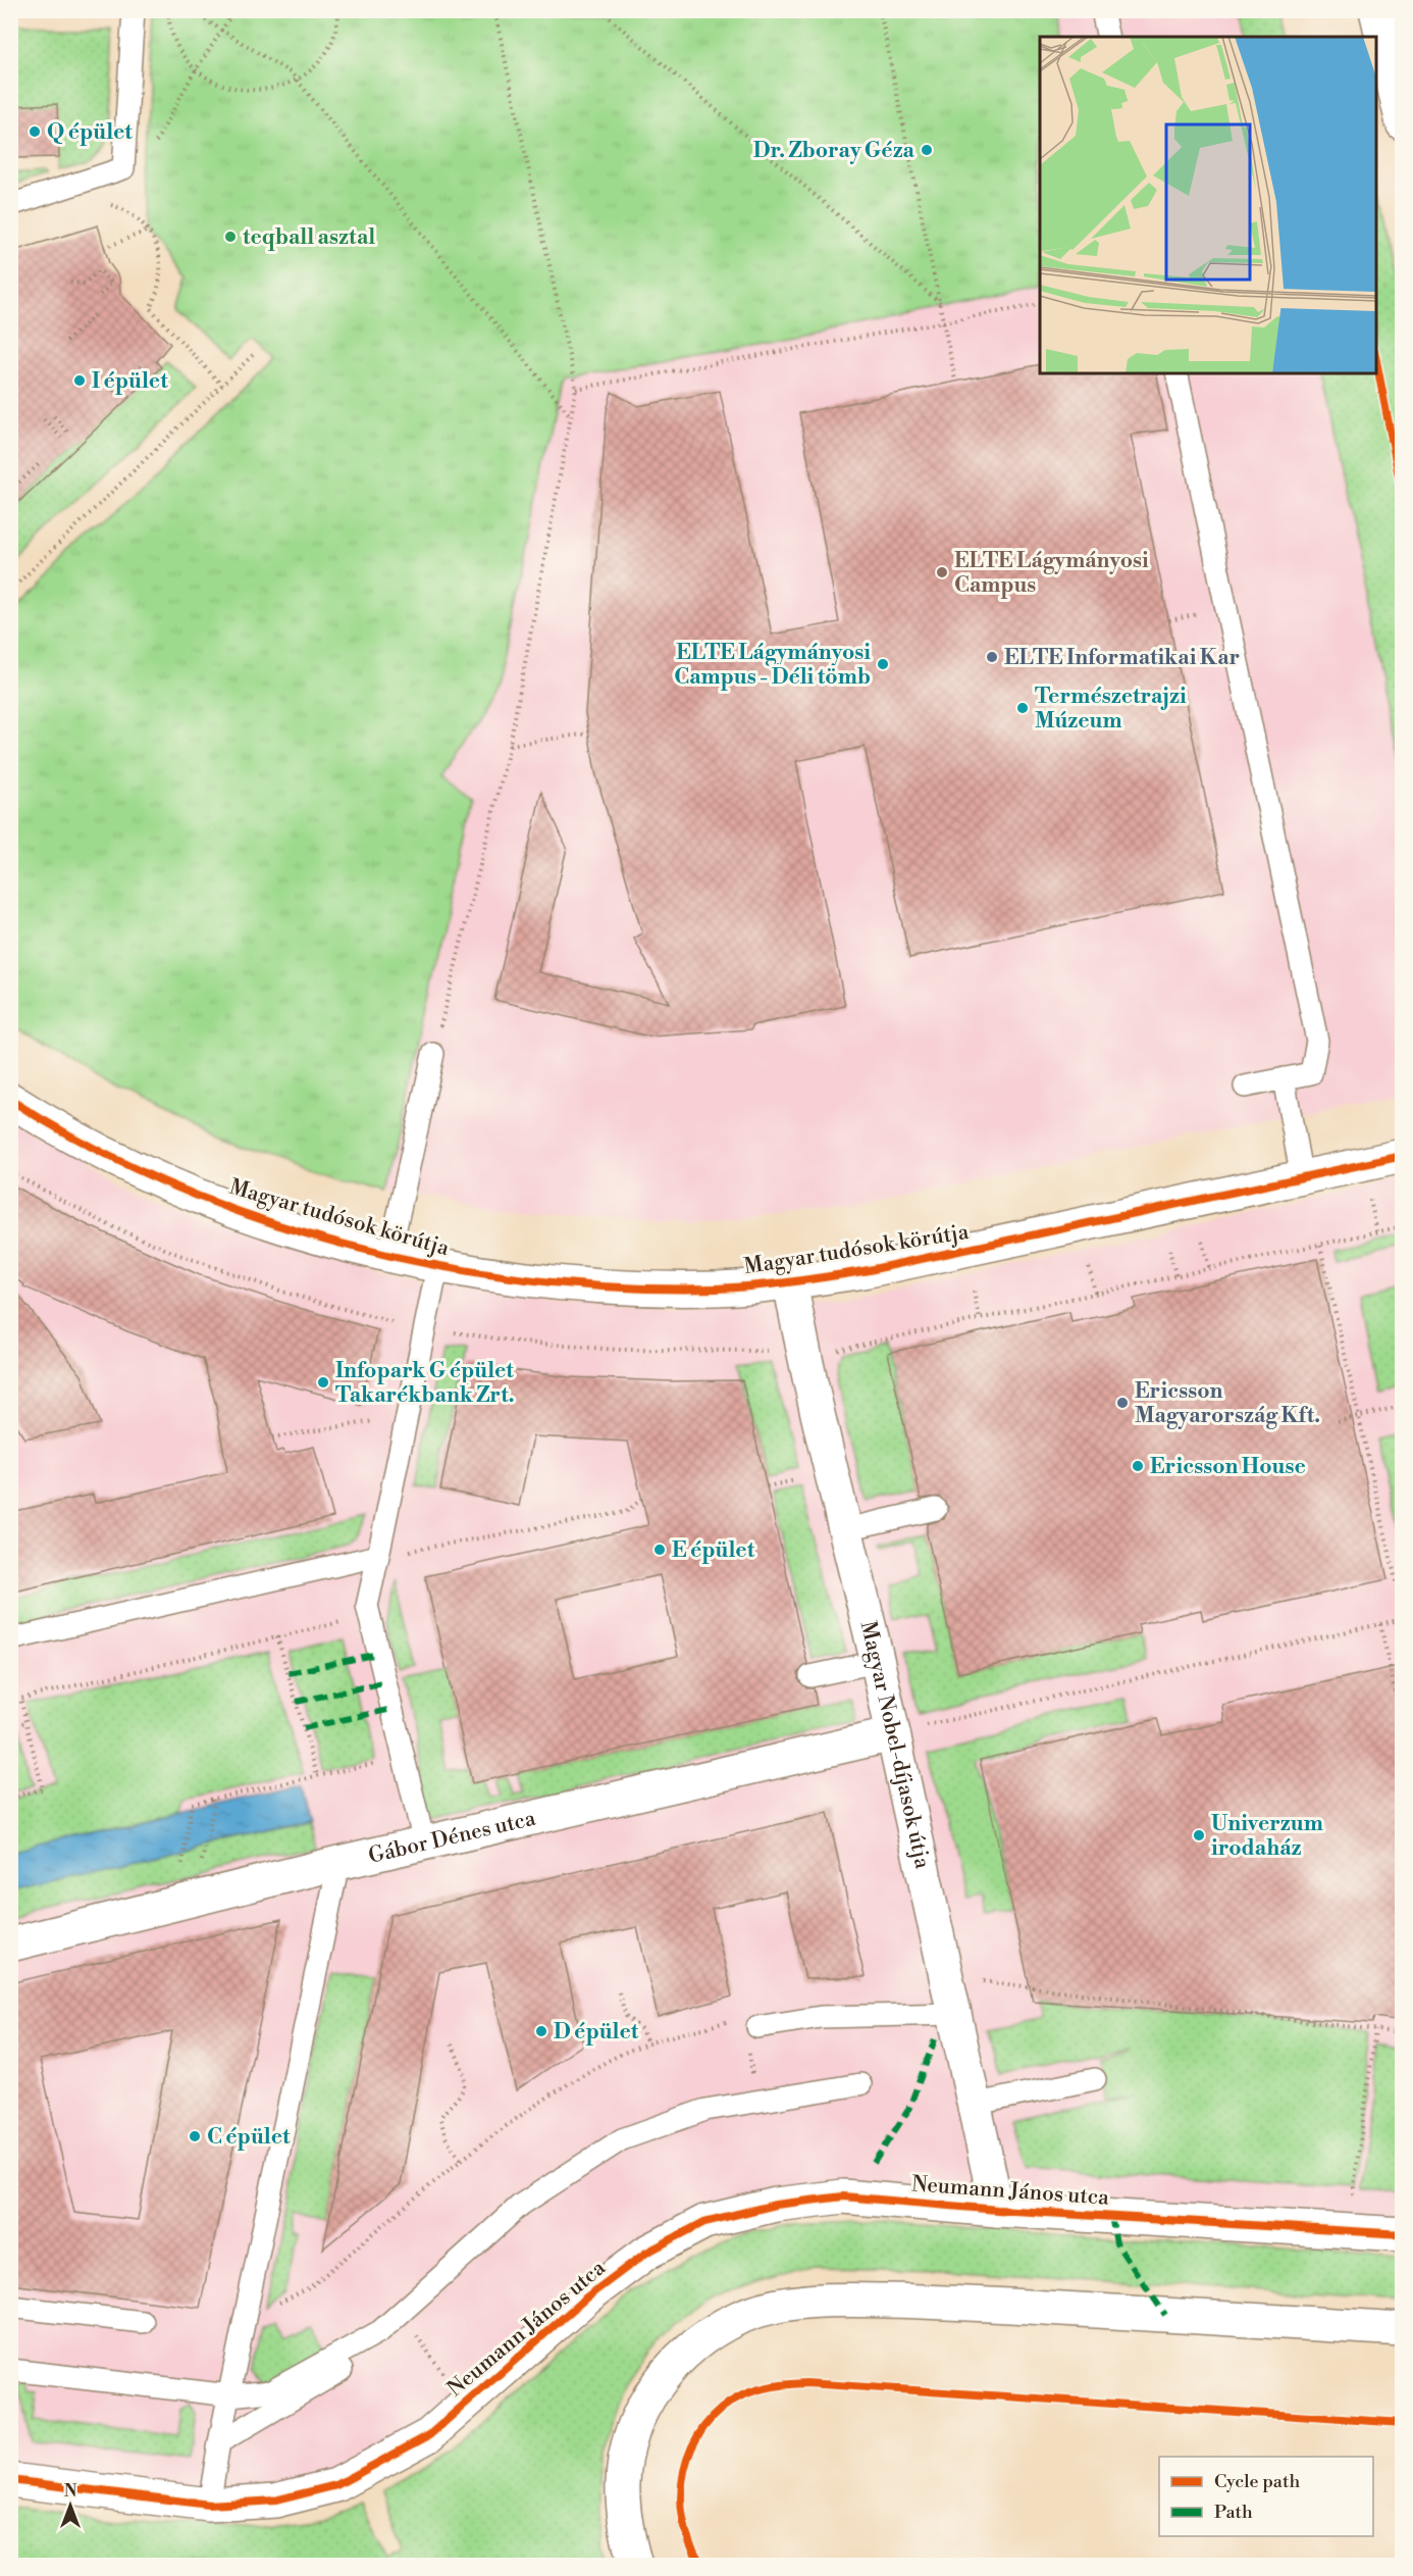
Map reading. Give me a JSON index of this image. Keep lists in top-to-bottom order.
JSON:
{
  "streets": {
    "street": [
      "Magyar tudósok körútja",
      "Magyar Nobel-díjasok útja",
      "Gábor Dénes utca",
      "Neumann János utca"
    ]
  },
  "crossings": [
    ["Magyar tudósok körútja", "Magyar Nobel-díjasok útja"],
    ["Magyar Nobel-díjasok útja", "Gábor Dénes utca"],
    ["Magyar Nobel-díjasok útja", "Neumann János utca"]
  ],
  "places": [
    "Q épület",
    "Dr. Zboray Géza",
    "teqball asztal",
    "I épület",
    "ELTE Lágymányosi Campus",
    "ELTE Informatikai Kar",
    "ELTE Lágymányosi Campus - Déli tömb",
    "Természetrajzi Múzeum",
    "Infopark G épület Takarékbank Zrt.",
    "Ericsson Magyarország Kft.",
    "Ericsson House",
    "E épület",
    "Univerzum irodaház",
    "D épület",
    "C épület"
  ],
  "legend": ["Cycle path", "Path"],
  "north": "top"
}
